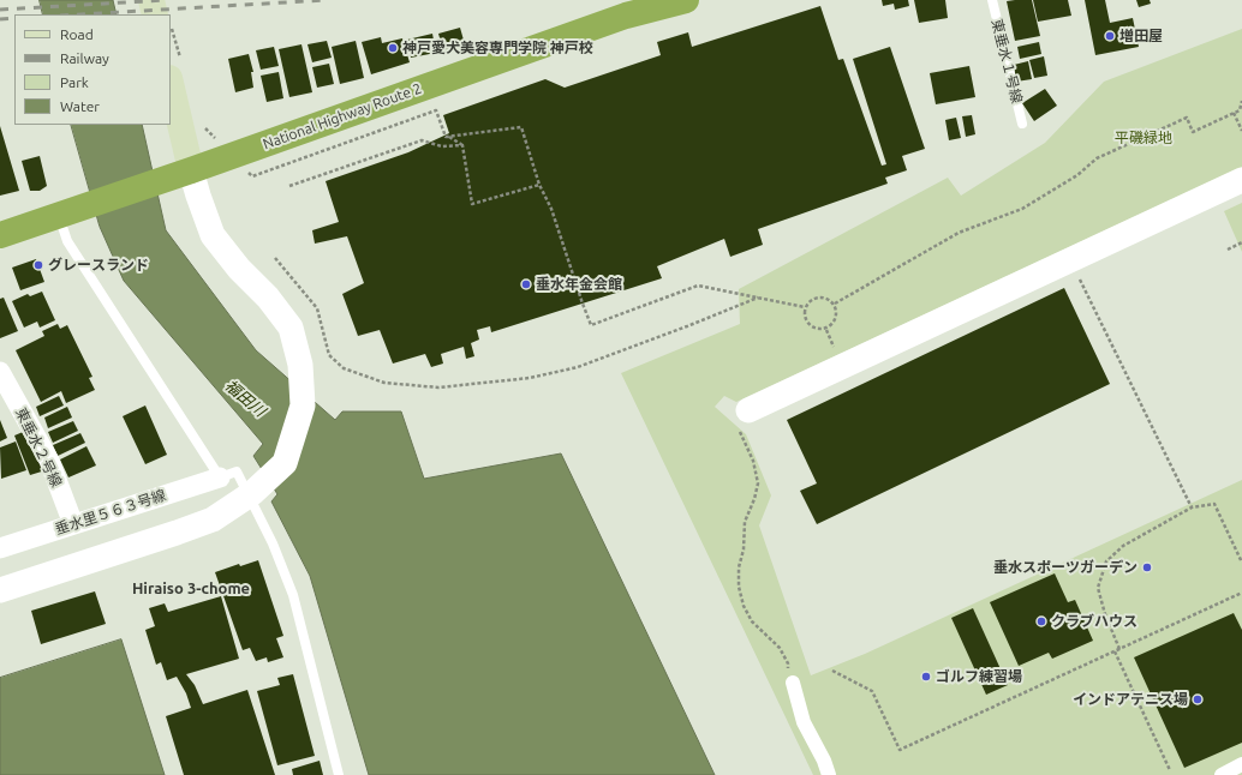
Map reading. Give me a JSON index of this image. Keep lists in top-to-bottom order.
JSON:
{
  "streets": {
    "highway": ["National Highway Route 2"],
    "street": ["東垂水２号線", "垂水里５６３号線"],
    "lane": ["東垂水１号線"]
  },
  "crossings": [
    ["東垂水２号線", "垂水里５６３号線"]
  ],
  "districts": ["Hiraiso 3-chome"],
  "water": ["福田川"],
  "parks": ["平磯緑地"],
  "places": [
    "増田屋",
    "神戸愛犬美容専門学院 神戸校",
    "グレースランド",
    "垂水年金会館",
    "垂水スポーツガーデン",
    "クラブハウス",
    "ゴルフ練習場",
    "インドアテニス場"
  ],
  "legend": [
    "Road",
    "Railway",
    "Park",
    "Water"
  ]
}
